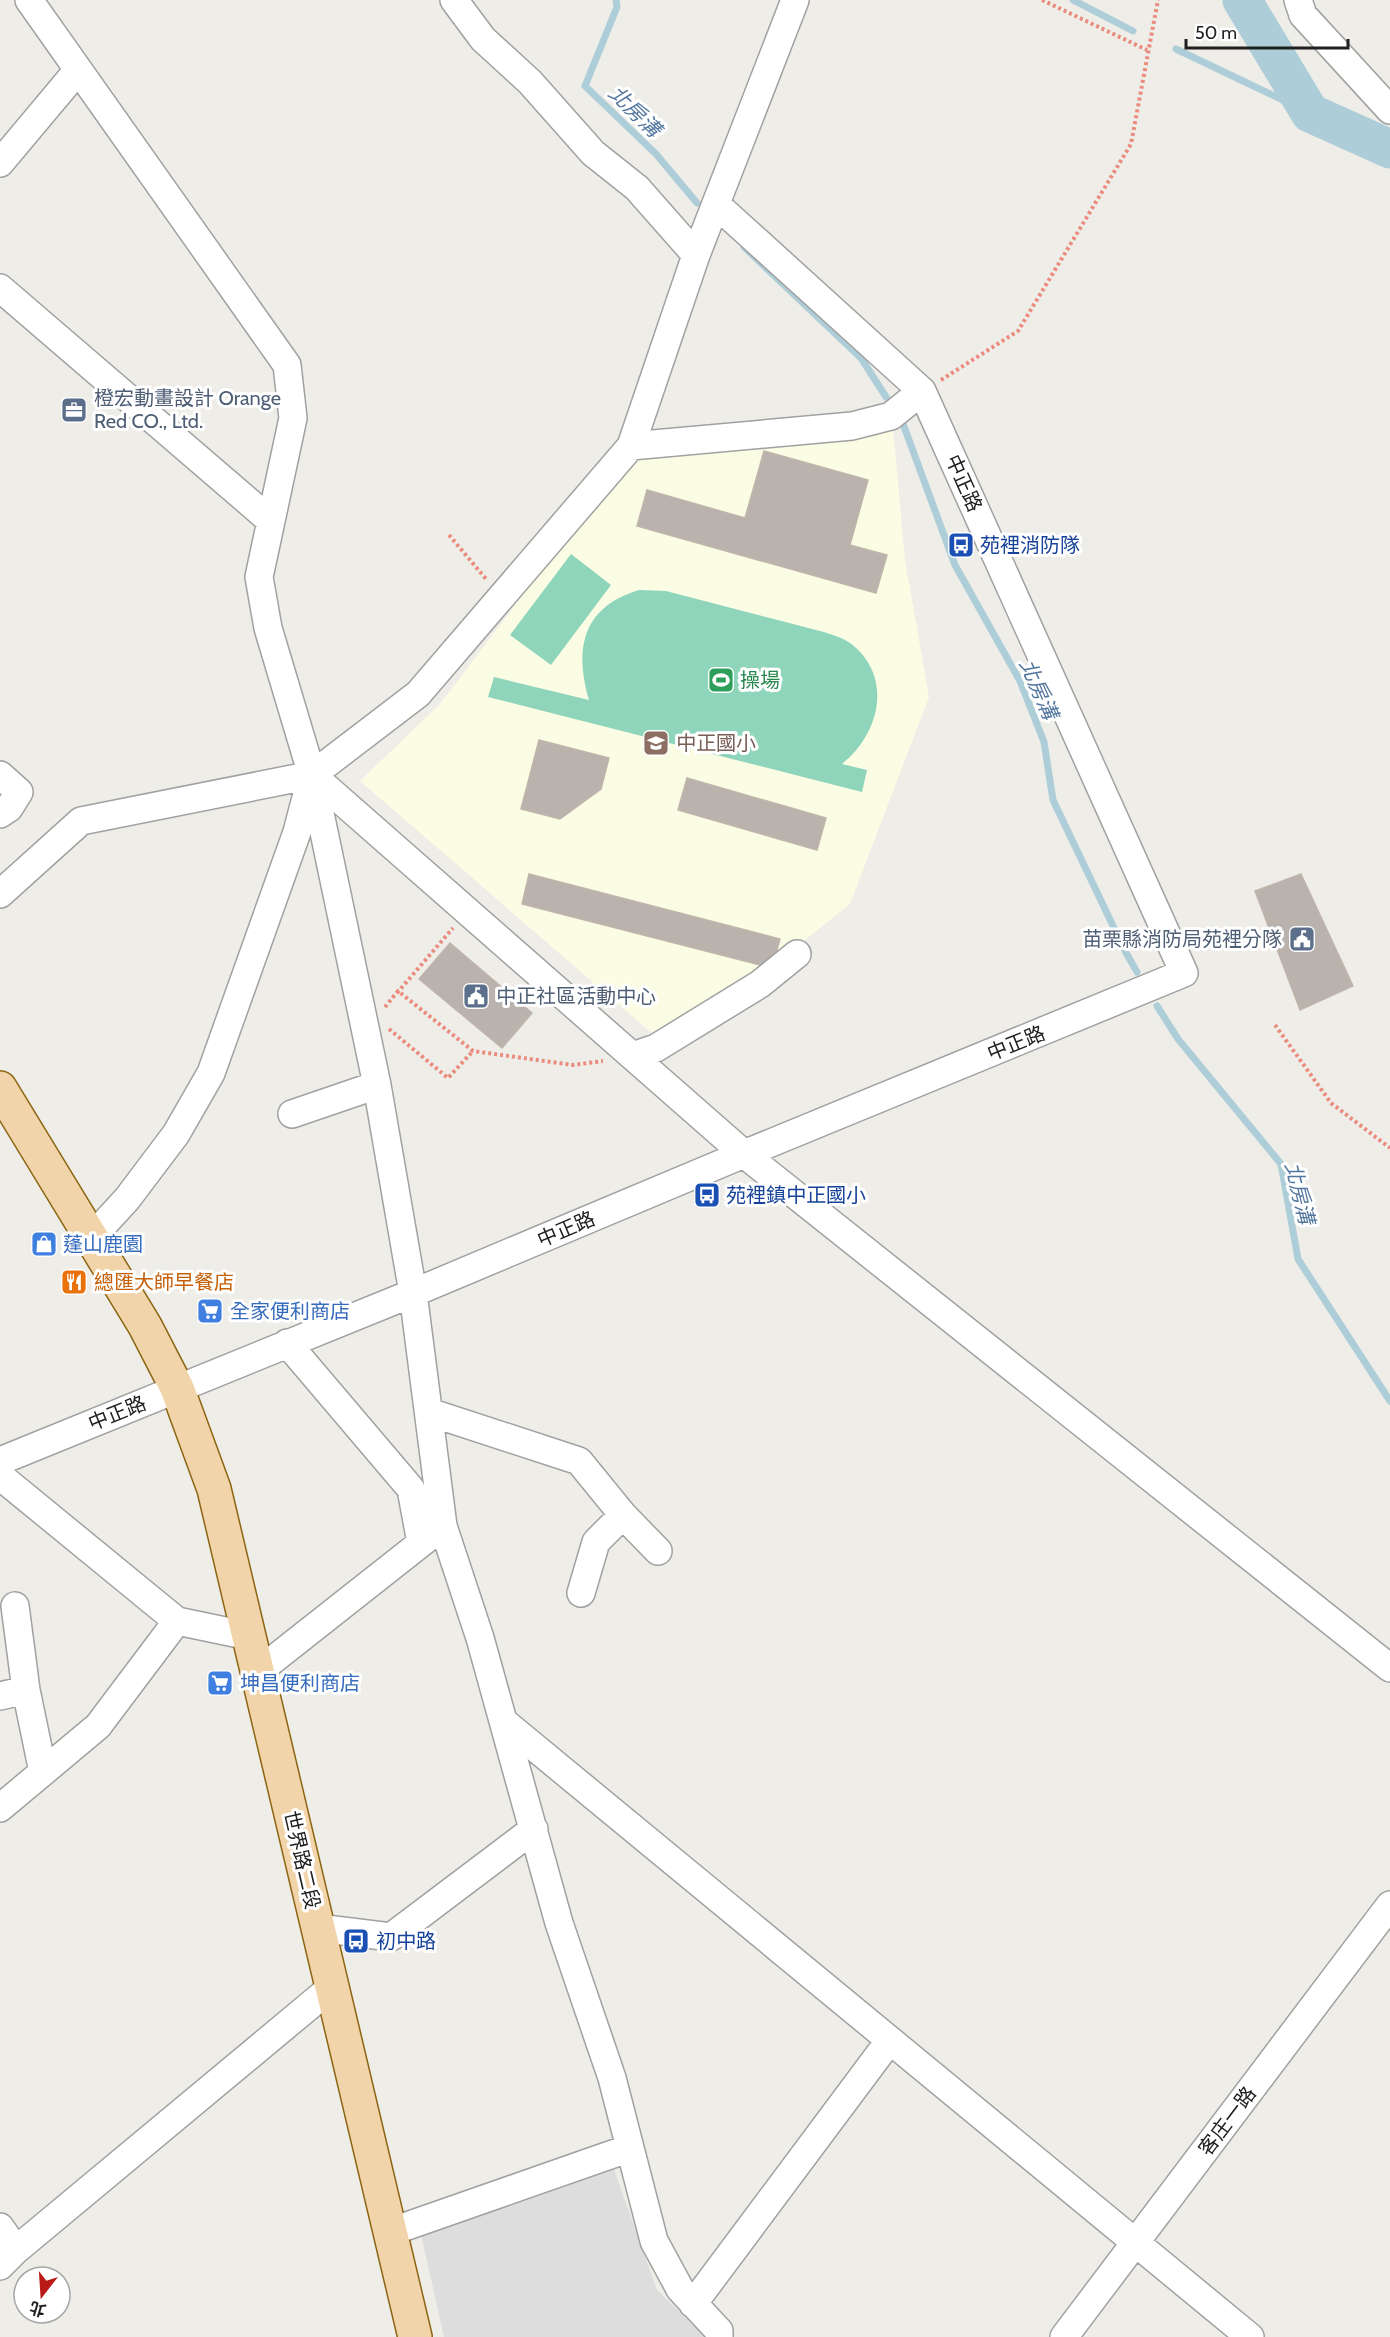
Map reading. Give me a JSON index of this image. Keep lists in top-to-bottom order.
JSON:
{
  "streets": {
    "main road": ["世界路二段"],
    "street": ["中正路", "客庄一路"]
  },
  "crossings": [
    ["中正路", "世界路二段"]
  ],
  "water": ["北房溝"],
  "places": {
    "office": ["橙宏動畫設計 Orange Red CO., Ltd."],
    "bus stop": ["苑裡消防隊", "苑裡鎮中正國小", "初中路"],
    "sports": ["操場"],
    "school or university": ["中正國小"],
    "public building": ["苗栗縣消防局苑裡分隊", "中正社區活動中心"],
    "shop": ["蓬山鹿園"],
    "restaurant": ["總匯大師早餐店"],
    "supermarket": ["全家便利商店", "坤昌便利商店"]
  },
  "scale_bar": "50 m",
  "north": "bottom"
}
